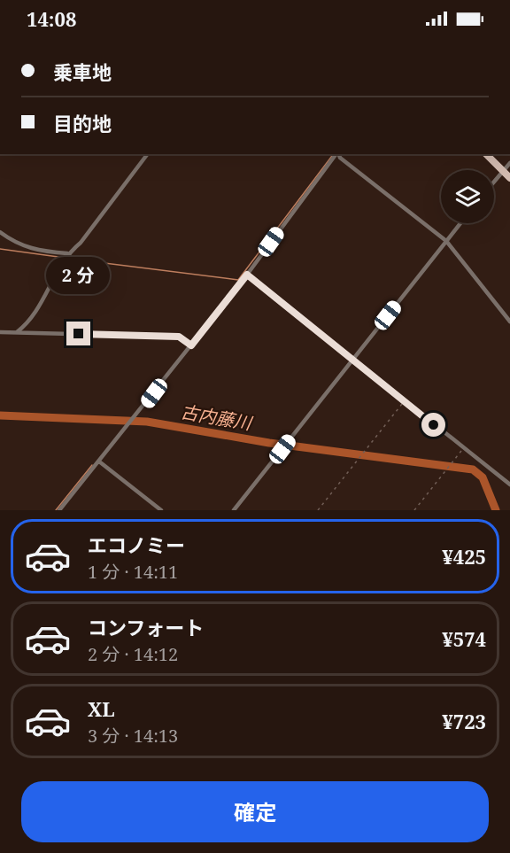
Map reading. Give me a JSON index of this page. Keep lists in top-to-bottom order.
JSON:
{
  "water": ["古内藤川"],
  "page": {
    "status": "14:08",
    "banner": ["乗車地", "目的地"],
    "bubble": "2 分",
    "list": [
      {
        "name": "エコノミー",
        "note": "1 分 · 14:11",
        "value": "¥425"
      },
      {
        "name": "コンフォート",
        "note": "2 分 · 14:12",
        "value": "¥574"
      },
      {
        "name": "XL",
        "note": "3 分 · 14:13",
        "value": "¥723"
      }
    ],
    "buttons": "確定"
  }
}
